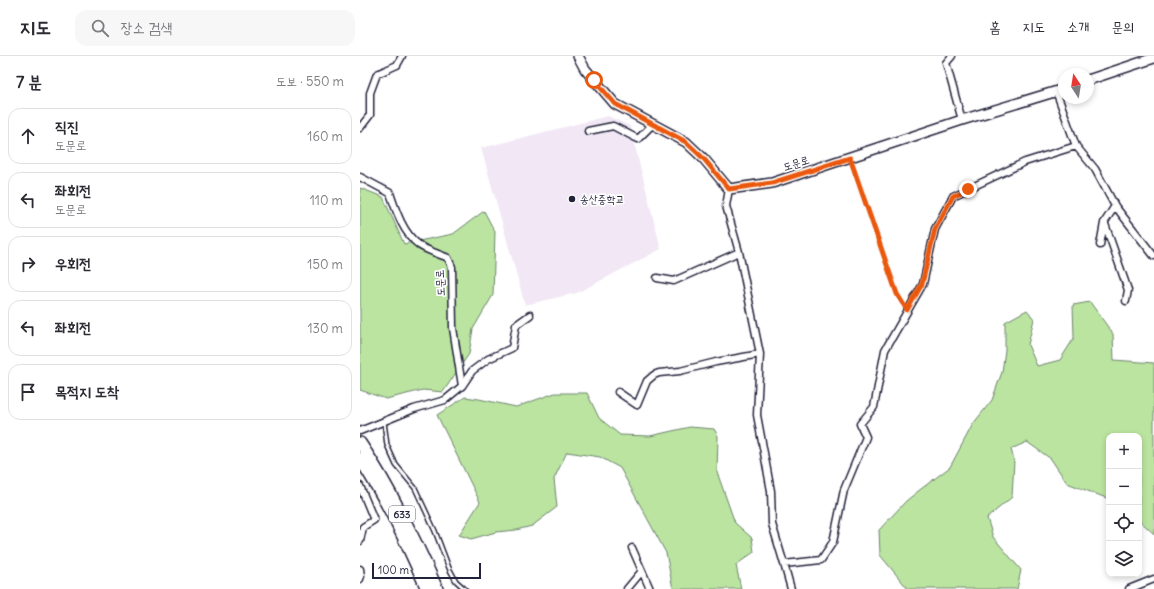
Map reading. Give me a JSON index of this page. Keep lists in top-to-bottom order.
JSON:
{
  "streets": {
    "highway": ["633"],
    "street": ["도문로"]
  },
  "places": ["송산중학교"],
  "scale_bar": "100 m",
  "north": "top",
  "page": {
    "header": "지도",
    "search": "장소 검색",
    "nav": [
      "홈",
      "지도",
      "소개",
      "문의"
    ],
    "heading": ["7 분", "도보 · 550 m"],
    "list": [
      ["직진", "도문로", "160 m"],
      ["좌회전", "도문로", "110 m"],
      ["우회전", "150 m"],
      ["좌회전", "130 m"],
      "목적지 도착"
    ],
    "map_buttons": ["+", "−"],
    "scale": "100 m"
  }
}
